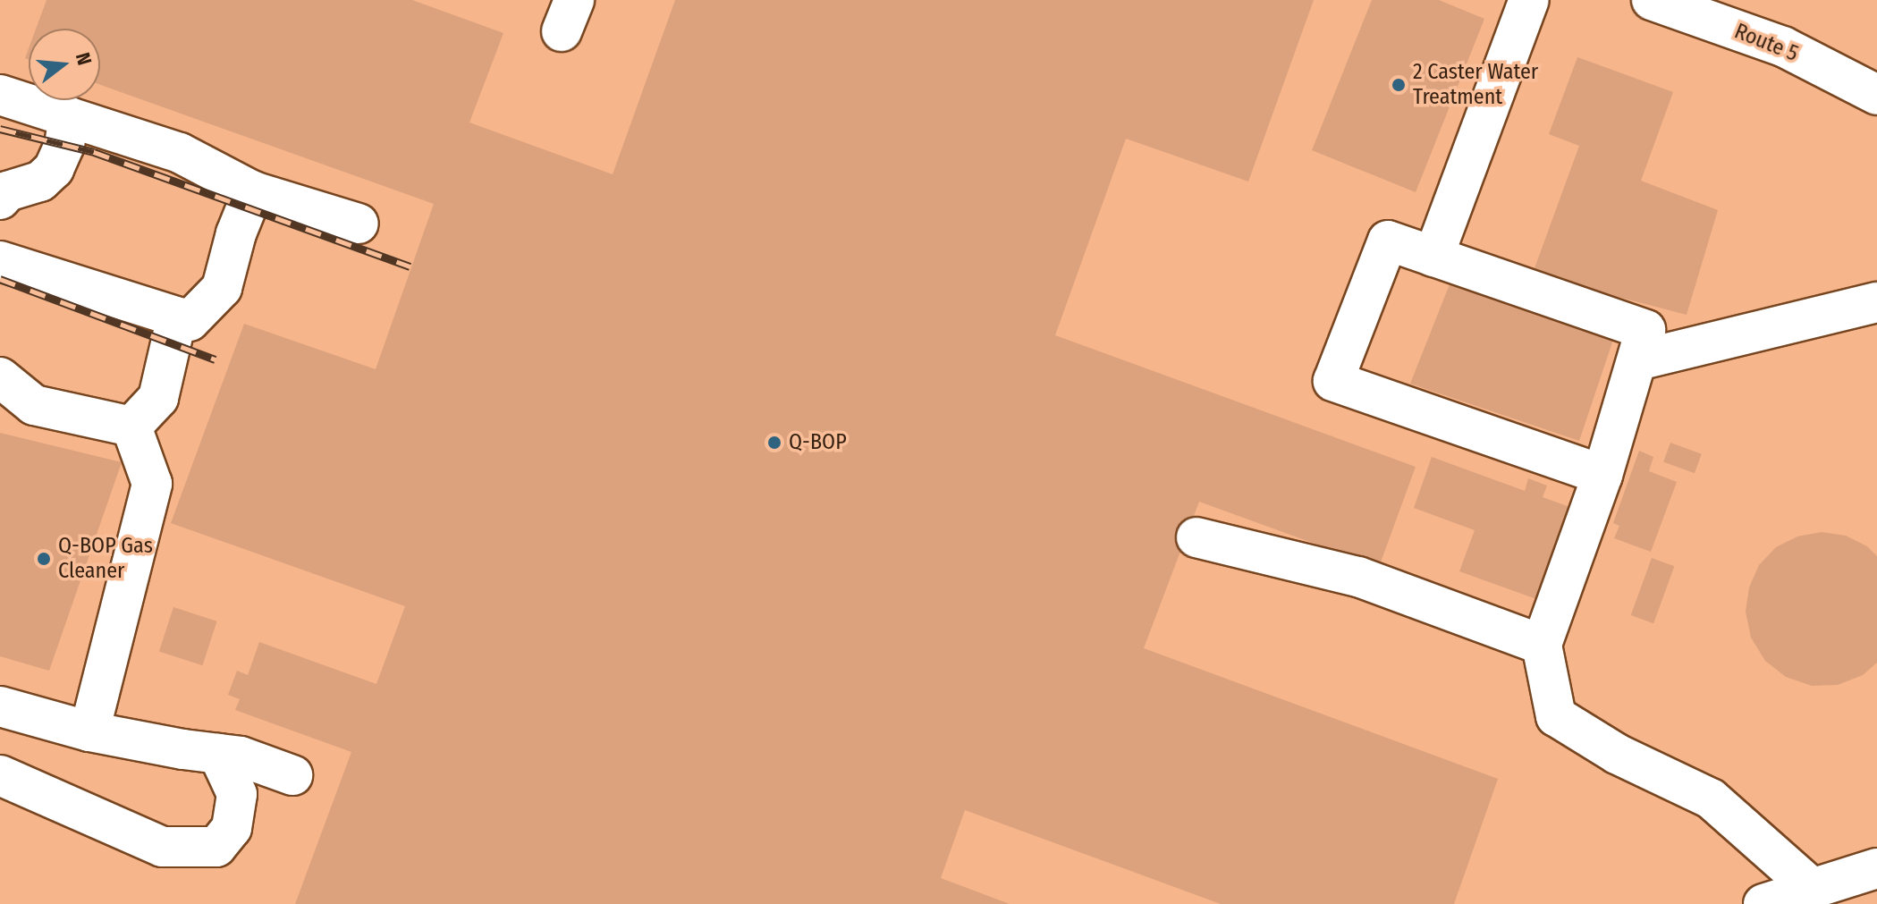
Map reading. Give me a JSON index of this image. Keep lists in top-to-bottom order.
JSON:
{
  "streets": {
    "street": ["Route 5"]
  },
  "places": ["2 Caster Water Treatment", "Q-BOP", "Q-BOP Gas Cleaner"],
  "north": "right"
}
